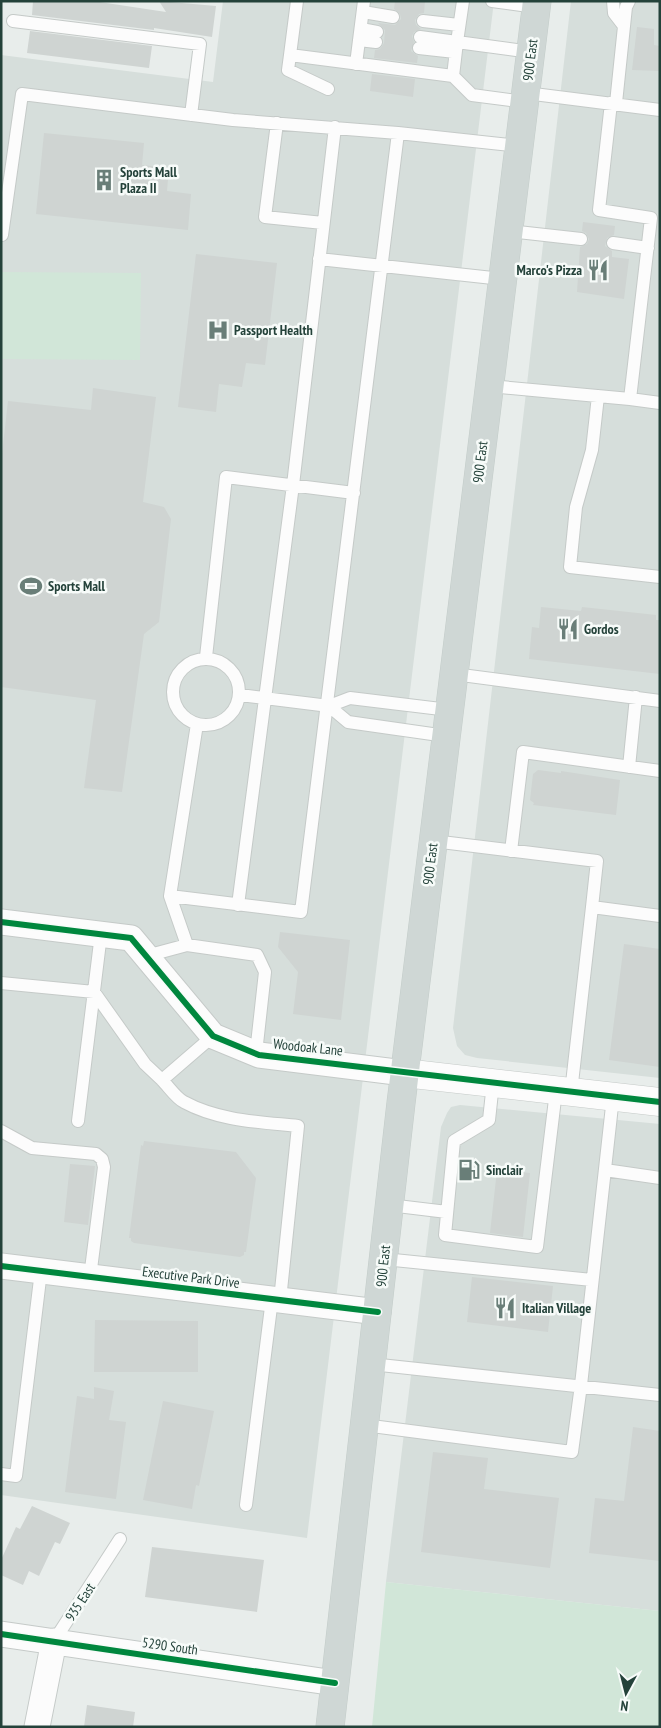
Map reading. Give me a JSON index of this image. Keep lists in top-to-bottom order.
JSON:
{
  "streets": {
    "main road": ["900 East"],
    "street": [
      "Woodoak Lane",
      "Executive Park Drive",
      "935 East",
      "5290 South"
    ]
  },
  "crossings": [
    ["900 East", "Woodoak Lane"],
    ["900 East", "Executive Park Drive"],
    ["900 East", "5290 South"],
    ["935 East", "5290 South"]
  ],
  "places": {
    "building": ["Sports Mall Plaza II"],
    "restaurant": ["Marco's Pizza", "Gordos", "Italian Village"],
    "hospital": ["Passport Health"],
    "sports": ["Sports Mall"],
    "fuel station": ["Sinclair"]
  },
  "north": "bottom"
}
